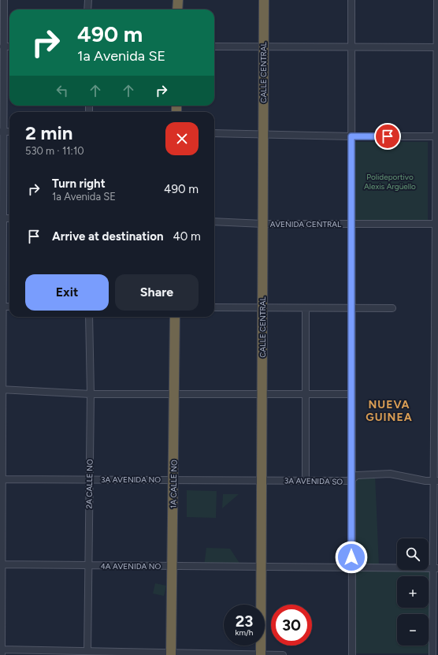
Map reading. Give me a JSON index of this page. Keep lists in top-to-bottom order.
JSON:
{
  "streets": {
    "highway": ["CALLE CENTRAL", "1A CALLE NO"],
    "street": [
      "AVENIDA CENTRAL",
      "3A AVENIDA NO",
      "3A AVENIDA SO",
      "2A CALLE NO",
      "4A AVENIDA NO"
    ]
  },
  "crossings": [
    ["CALLE CENTRAL", "AVENIDA CENTRAL"],
    ["CALLE CENTRAL", "3A AVENIDA NO"],
    ["CALLE CENTRAL", "3A AVENIDA SO"],
    ["CALLE CENTRAL", "4A AVENIDA NO"],
    ["3A AVENIDA NO", "3A AVENIDA SO"],
    ["3A AVENIDA NO", "2A CALLE NO"],
    ["3A AVENIDA NO", "1A CALLE NO"],
    ["2A CALLE NO", "4A AVENIDA NO"],
    ["1A CALLE NO", "4A AVENIDA NO"]
  ],
  "districts": ["NUEVA GUINEA"],
  "parks": ["Polideportivo Alexis Argüello"],
  "page": {
    "turn": ["490 m", "1a Avenida SE"],
    "heading": ["2 min", "530 m · 11:10"],
    "list": [
      {
        "name": "Turn right",
        "note": "1a Avenida SE",
        "value": "490 m"
      },
      {
        "name": "Arrive at destination",
        "value": "40 m"
      }
    ],
    "buttons": ["Exit", "Share"],
    "map_buttons": ["+", "−"],
    "speed": "23 km/h",
    "limit": "30"
  }
}
